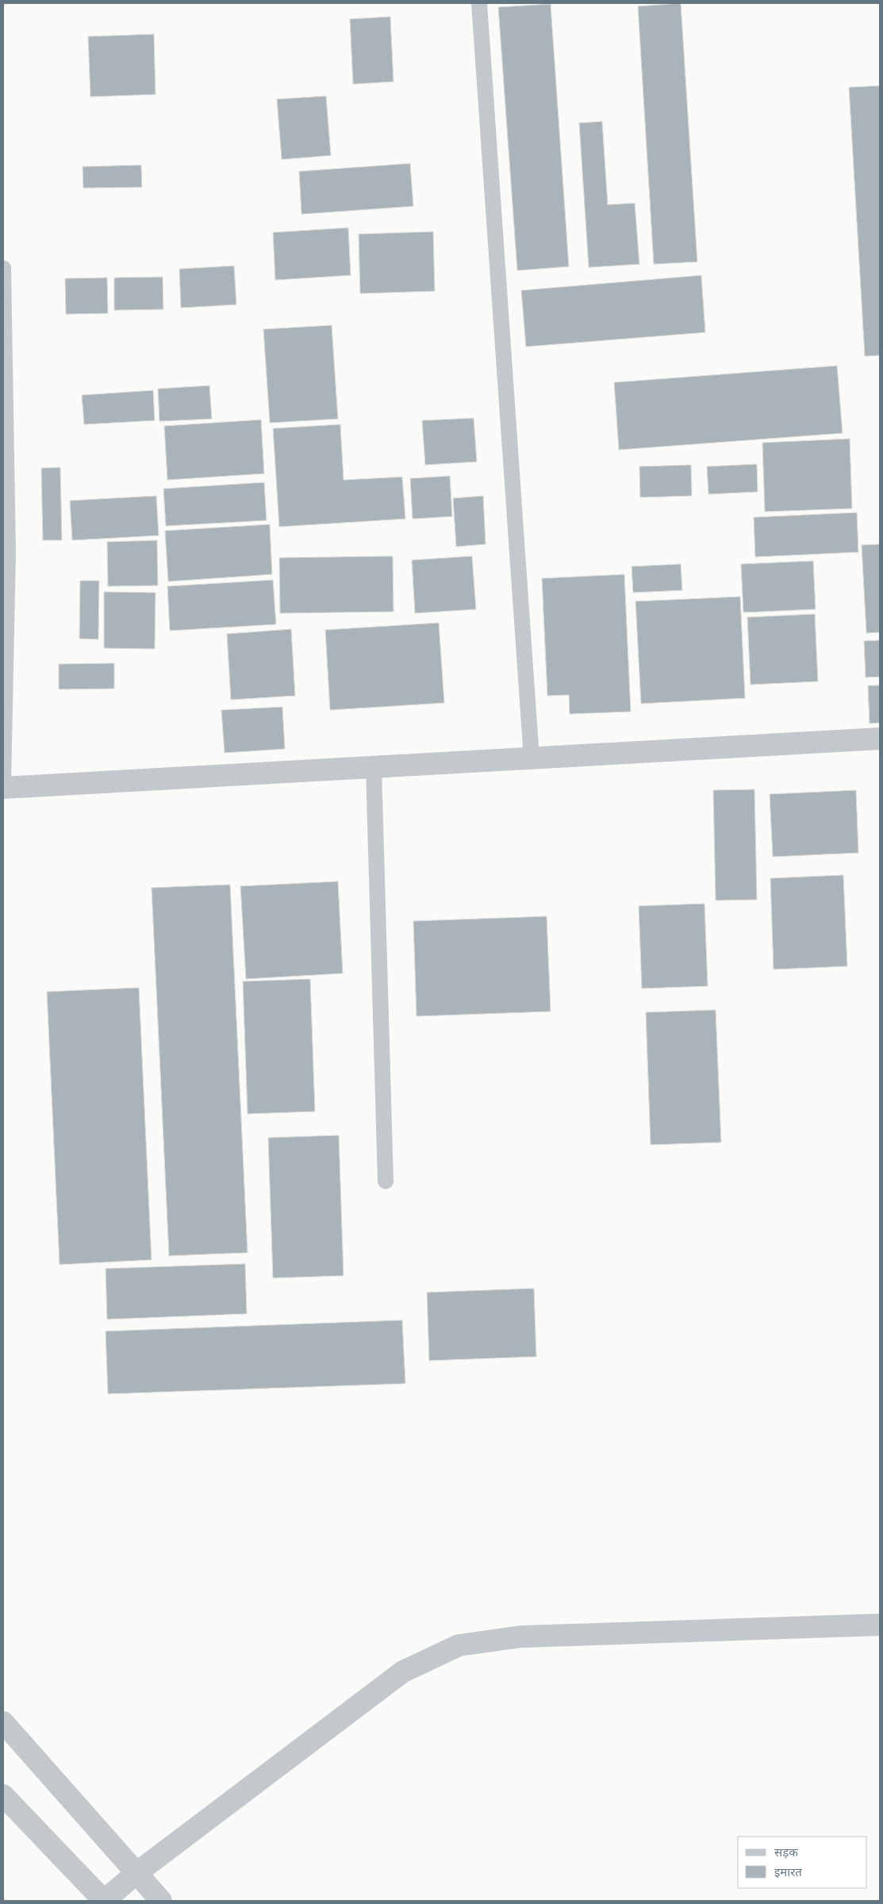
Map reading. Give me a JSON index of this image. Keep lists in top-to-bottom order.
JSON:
{
  "legend": ["सड़क", "इमारत"]
}
